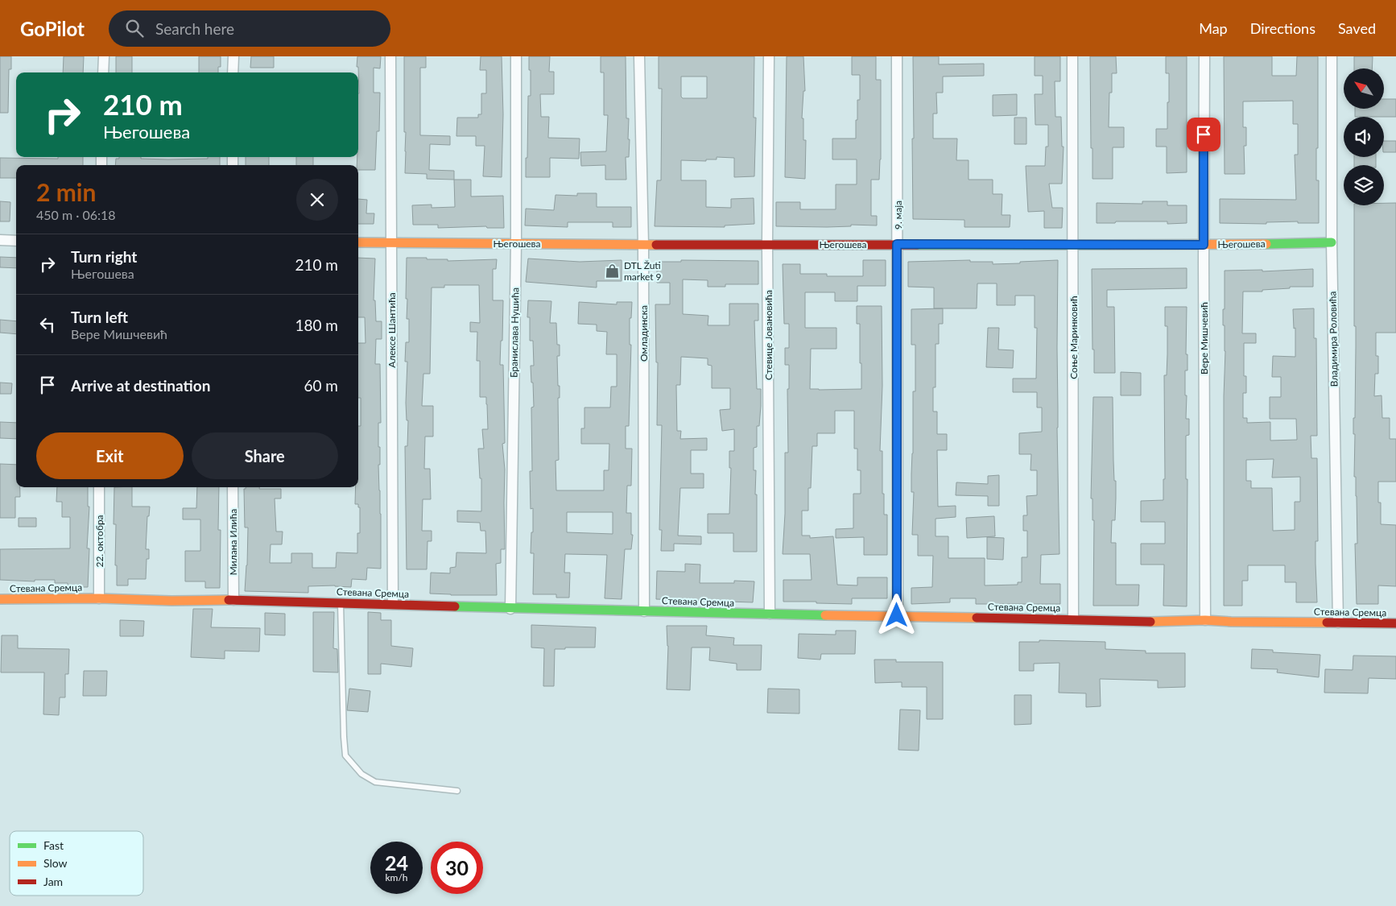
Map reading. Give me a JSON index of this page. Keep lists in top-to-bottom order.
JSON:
{
  "streets": {
    "street": [
      "9. маја",
      "Његошева",
      "Алексе Шантића",
      "Бранислава Нушића",
      "Омладинска",
      "Стевице Јовановића",
      "Соње Маринковић",
      "Вере Мишчевић",
      "Владимира Роловића",
      "22. октобра",
      "Милана Илића",
      "Стевана Сремца"
    ]
  },
  "crossings": [
    ["9. маја", "Његошева"],
    ["9. маја", "Стевана Сремца"],
    ["Његошева", "Алексе Шантића"],
    ["Његошева", "Бранислава Нушића"],
    ["Његошева", "Омладинска"],
    ["Његошева", "Стевице Јовановића"],
    ["Његошева", "Соње Маринковић"],
    ["Његошева", "Вере Мишчевић"],
    ["Његошева", "Владимира Роловића"],
    ["Алексе Шантића", "Стевана Сремца"],
    ["Бранислава Нушића", "Стевана Сремца"],
    ["Омладинска", "Стевана Сремца"],
    ["Стевице Јовановића", "Стевана Сремца"],
    ["Соње Маринковић", "Стевана Сремца"],
    ["Вере Мишчевић", "Стевана Сремца"],
    ["Владимира Роловића", "Стевана Сремца"],
    ["22. октобра", "Стевана Сремца"],
    ["Милана Илића", "Стевана Сремца"]
  ],
  "places": {
    "shop": ["DTL Žuti market 9"]
  },
  "legend": ["Fast", "Slow", "Jam"],
  "north": "top left",
  "page": {
    "header": "GoPilot",
    "search": "Search here",
    "nav": ["Map", "Directions", "Saved"],
    "turn": ["210 m", "Његошева"],
    "heading": ["2 min", "450 m · 06:18"],
    "list": [
      {
        "name": "Turn right",
        "note": "Његошева",
        "value": "210 m"
      },
      {
        "name": "Turn left",
        "note": "Вере Мишчевић",
        "value": "180 m"
      },
      {
        "name": "Arrive at destination",
        "value": "60 m"
      }
    ],
    "buttons": ["Exit", "Share"],
    "speed": "24 km/h",
    "limit": "30"
  }
}
